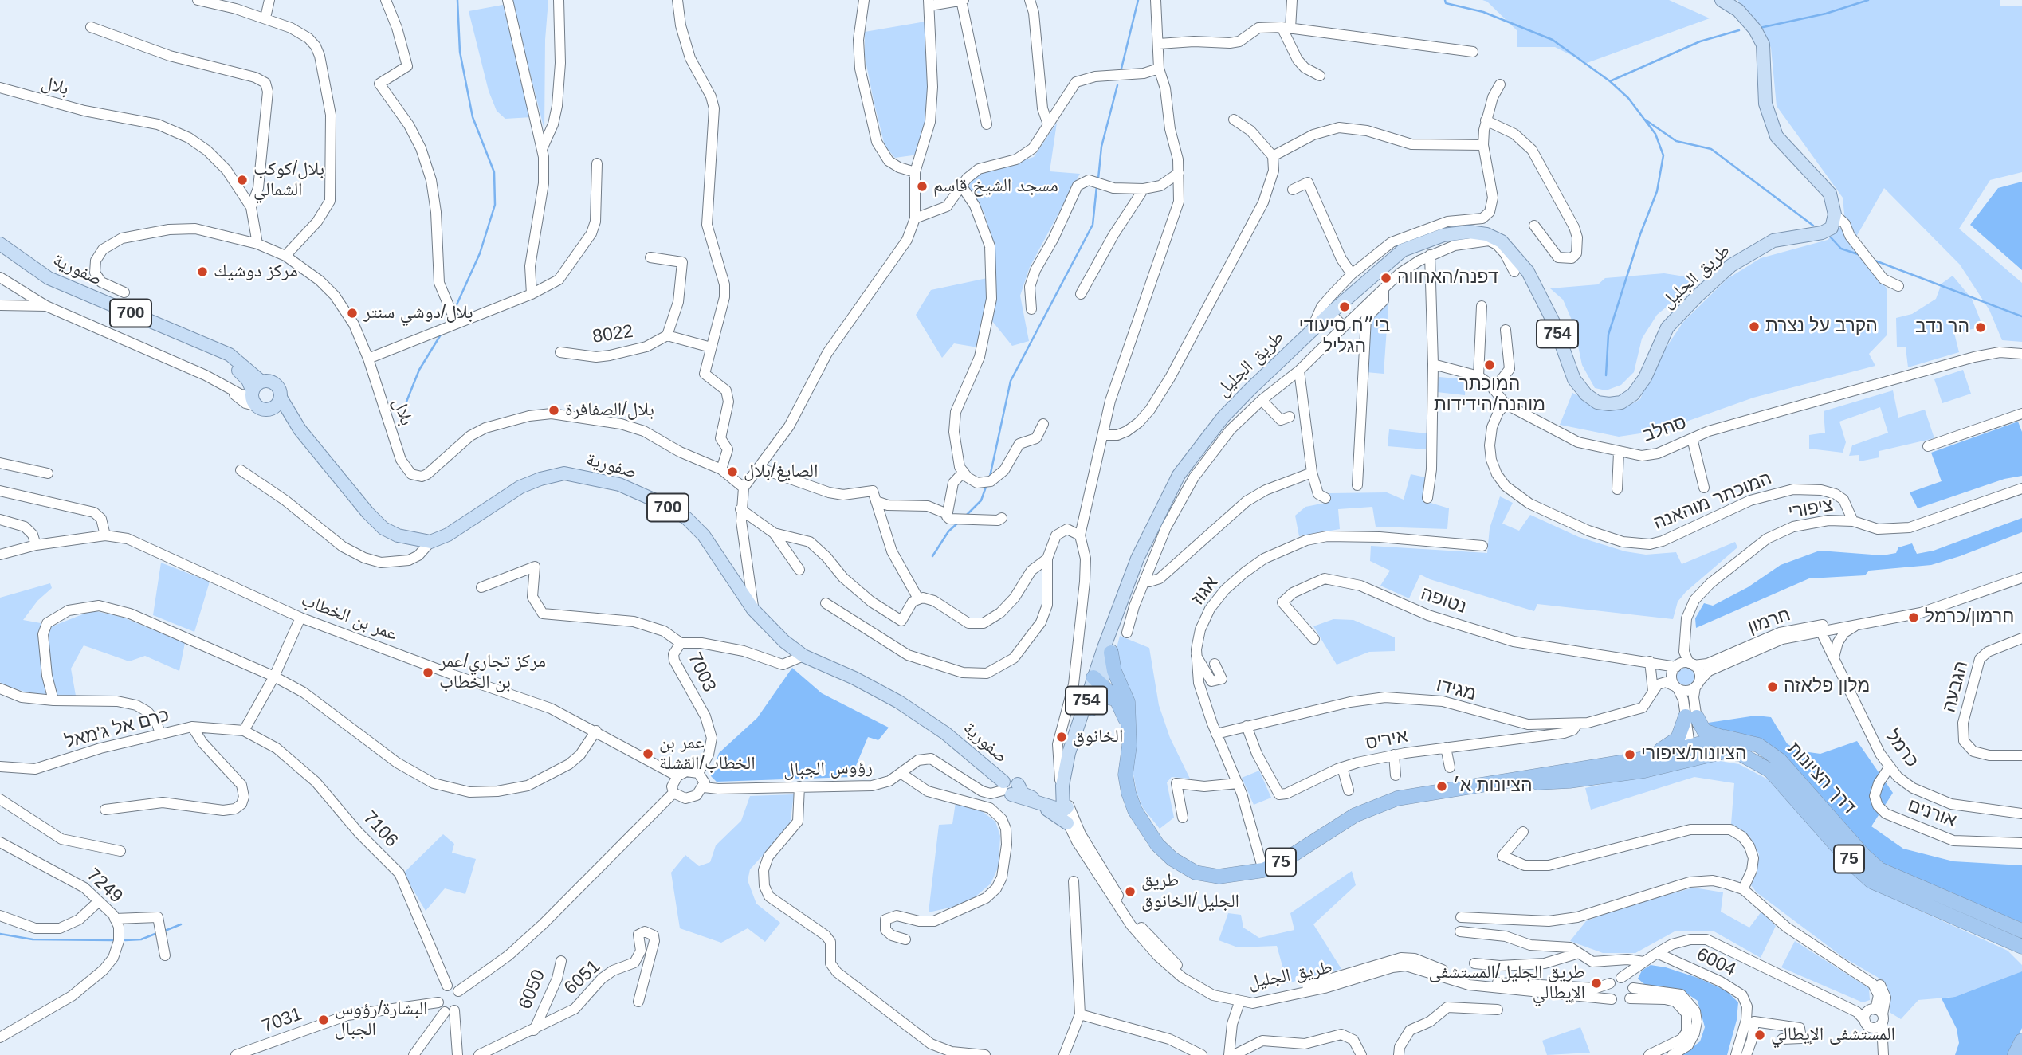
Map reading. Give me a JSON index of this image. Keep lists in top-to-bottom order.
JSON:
{
  "streets": {
    "highway": ["דרך הציונות", "75"],
    "main road": [
      "صفورية",
      "طريق الجليل",
      "700",
      "754"
    ],
    "street": [
      "بلال",
      "8022",
      "סחלב",
      "המוכתר מוהאנה",
      "ציפורי",
      "אגוז",
      "נטופה",
      "عمر بن الخطاب",
      "חרמון",
      "7003",
      "הגבעה",
      "מגידו",
      "כרם אל ג'מאל",
      "איריס",
      "כרמל",
      "رؤوس الجبال",
      "אורנים",
      "7106",
      "7249",
      "6004",
      "6051",
      "6050",
      "7031"
    ]
  },
  "crossings": [
    ["صفورية", "طريق الجليل"],
    ["صفورية", "700"],
    ["صفورية", "754"],
    ["صفورية", "7003"],
    ["صفورية", "رؤوس الجبال"],
    ["طريق الجليل", "754"],
    ["754", "דרך הציונות"],
    ["סחלב", "המוכתר מוהאנה"],
    ["המוכתר מוהאנה", "ציפורי"],
    ["ציפורי", "נטופה"],
    ["ציפורי", "חרמון"],
    ["אגוז", "מגידו"],
    ["אגוז", "דרך הציונות"],
    ["נטופה", "חרמון"],
    ["عمر بن الخطاب", "7003"],
    ["عمر بن الخطاب", "رؤوس الجبال"],
    ["חרמון", "כרמל"],
    ["7003", "رؤوس الجبال"],
    ["מגידו", "איריס"],
    ["כרם אל ג'מאל", "7106"],
    ["כרמל", "אורנים"],
    ["7106", "7031"],
    ["6051", "6050"]
  ],
  "places": [
    "بلال/كوكب الشمالي",
    "مسجد الشيخ قاسم",
    "مركز دوشيك",
    "דפנה/האחווה",
    "בי״ח סיעודי הגליל",
    "بلال/دوشي سنتر",
    "הקרב על נצרת",
    "הר נדב",
    "המוכתר מוהנה/הידידות",
    "بلال/الصفافرة",
    "الصايغ/بلال",
    "חרמון/כרמל",
    "مركز تجاري/عمر بن الخطاب",
    "מלון פלאזה",
    "الخانوق",
    "عمر بن الخطاب/القشلة",
    "הציונות/ציפורי",
    "הציונות א׳",
    "طريق الجليل/الخانوق",
    "طريق الجليل/المستشفى الإيطالي",
    "البشارة/رؤوس الجبال",
    "المستشفى الإيطالي"
  ]
}
